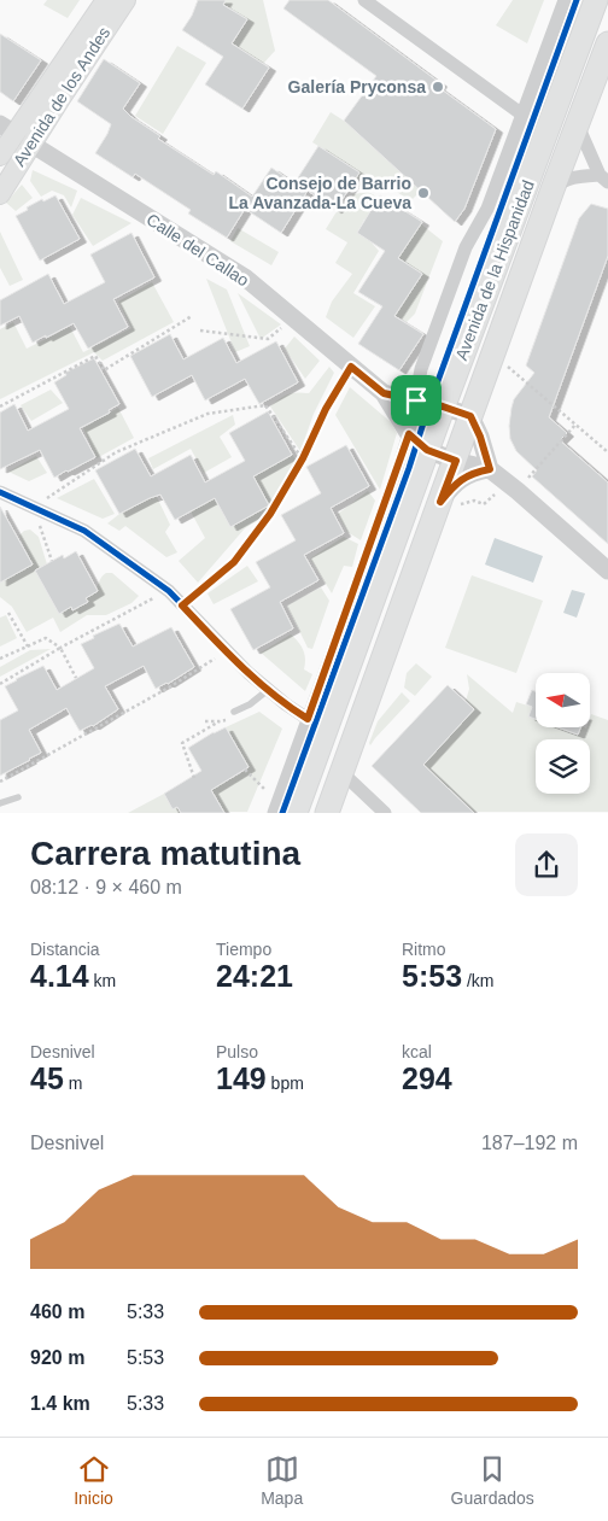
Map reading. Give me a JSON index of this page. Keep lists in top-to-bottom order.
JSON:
{
  "streets": {
    "main road": ["Avenida de los Andes", "Avenida de la Hispanidad"],
    "street": ["Calle del Callao"]
  },
  "crossings": [
    ["Avenida de los Andes", "Calle del Callao"],
    ["Calle del Callao", "Avenida de la Hispanidad"]
  ],
  "places": ["Galería Pryconsa", "Consejo de Barrio La Avanzada-La Cueva"],
  "north": "left",
  "page": {
    "heading": ["Carrera matutina", "08:12 · 9 × 460 m"],
    "stats": [
      ["Distancia", "4.14 km"],
      ["Tiempo", "24:21"],
      ["Ritmo", "5:53 /km"],
      ["Desnivel", "45 m"],
      ["Pulso", "149 bpm"],
      ["kcal", "294"]
    ],
    "chart": ["Desnivel", "187–192 m"],
    "list": [
      {
        "name": "460 m",
        "note": "5:33"
      },
      {
        "name": "920 m",
        "note": "5:53"
      },
      {
        "name": "1.4 km",
        "note": "5:33"
      }
    ],
    "tabs": ["Inicio", "Mapa", "Guardados"]
  }
}
